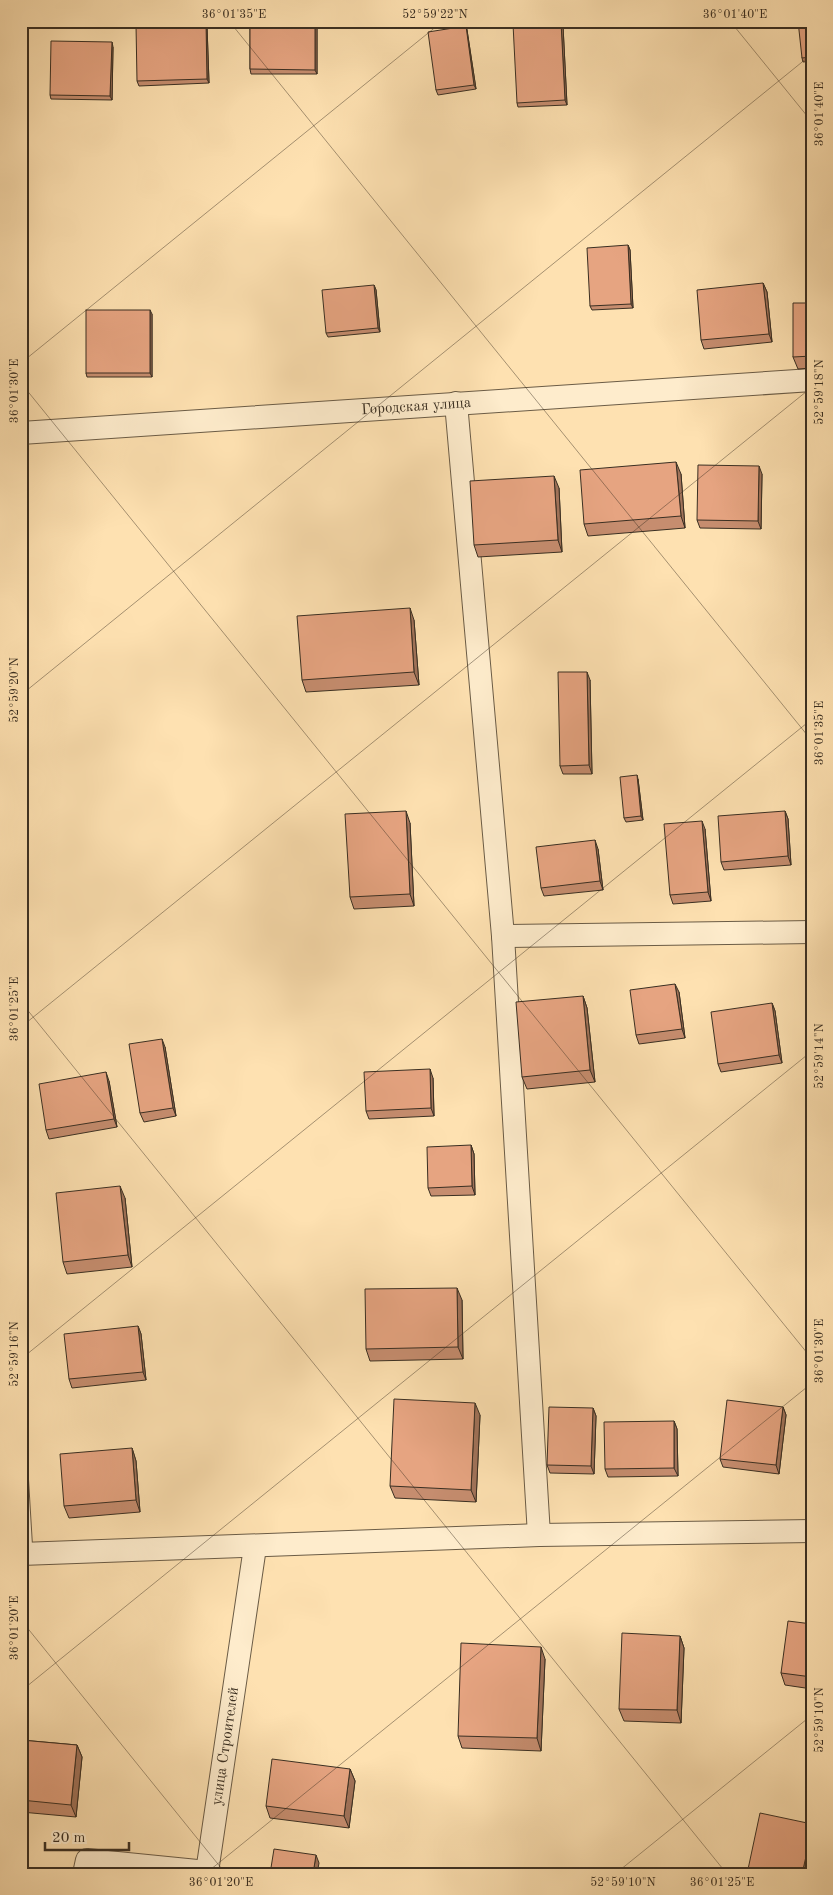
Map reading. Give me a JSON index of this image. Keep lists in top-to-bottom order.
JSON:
{
  "streets": {
    "street": ["Городская улица", "улица Строителей"]
  },
  "scale_bar": "20 m",
  "coordinates": [
    "36°01'35\"E",
    "52°59'22\"N",
    "36°01'40\"E",
    "36°01'30\"E",
    "52°59'18\"N",
    "52°59'20\"N",
    "36°01'25\"E",
    "52°59'14\"N",
    "52°59'16\"N",
    "36°01'20\"E",
    "52°59'10\"N"
  ]
}
